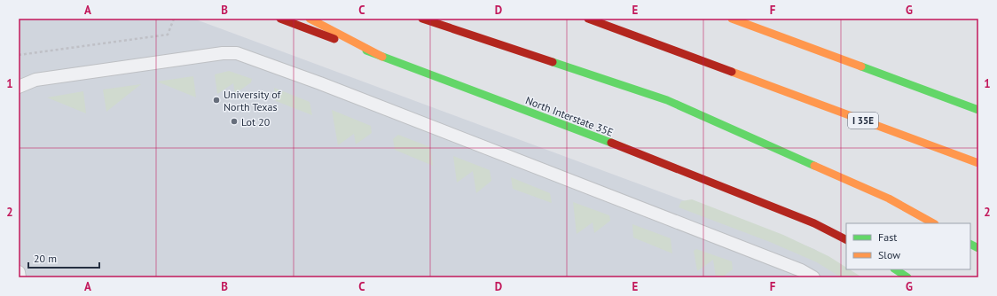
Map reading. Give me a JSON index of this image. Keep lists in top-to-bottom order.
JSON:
{
  "streets": {
    "main road": ["North Interstate 35E", "I 35E"]
  },
  "places": ["University of North Texas", "Lot 20"],
  "legend": ["Fast", "Slow"],
  "scale_bar": "20 m",
  "grid": {
    "columns": [
      "A",
      "B",
      "C",
      "D",
      "E",
      "F",
      "G"
    ],
    "rows": ["1", "2"]
  }
}
